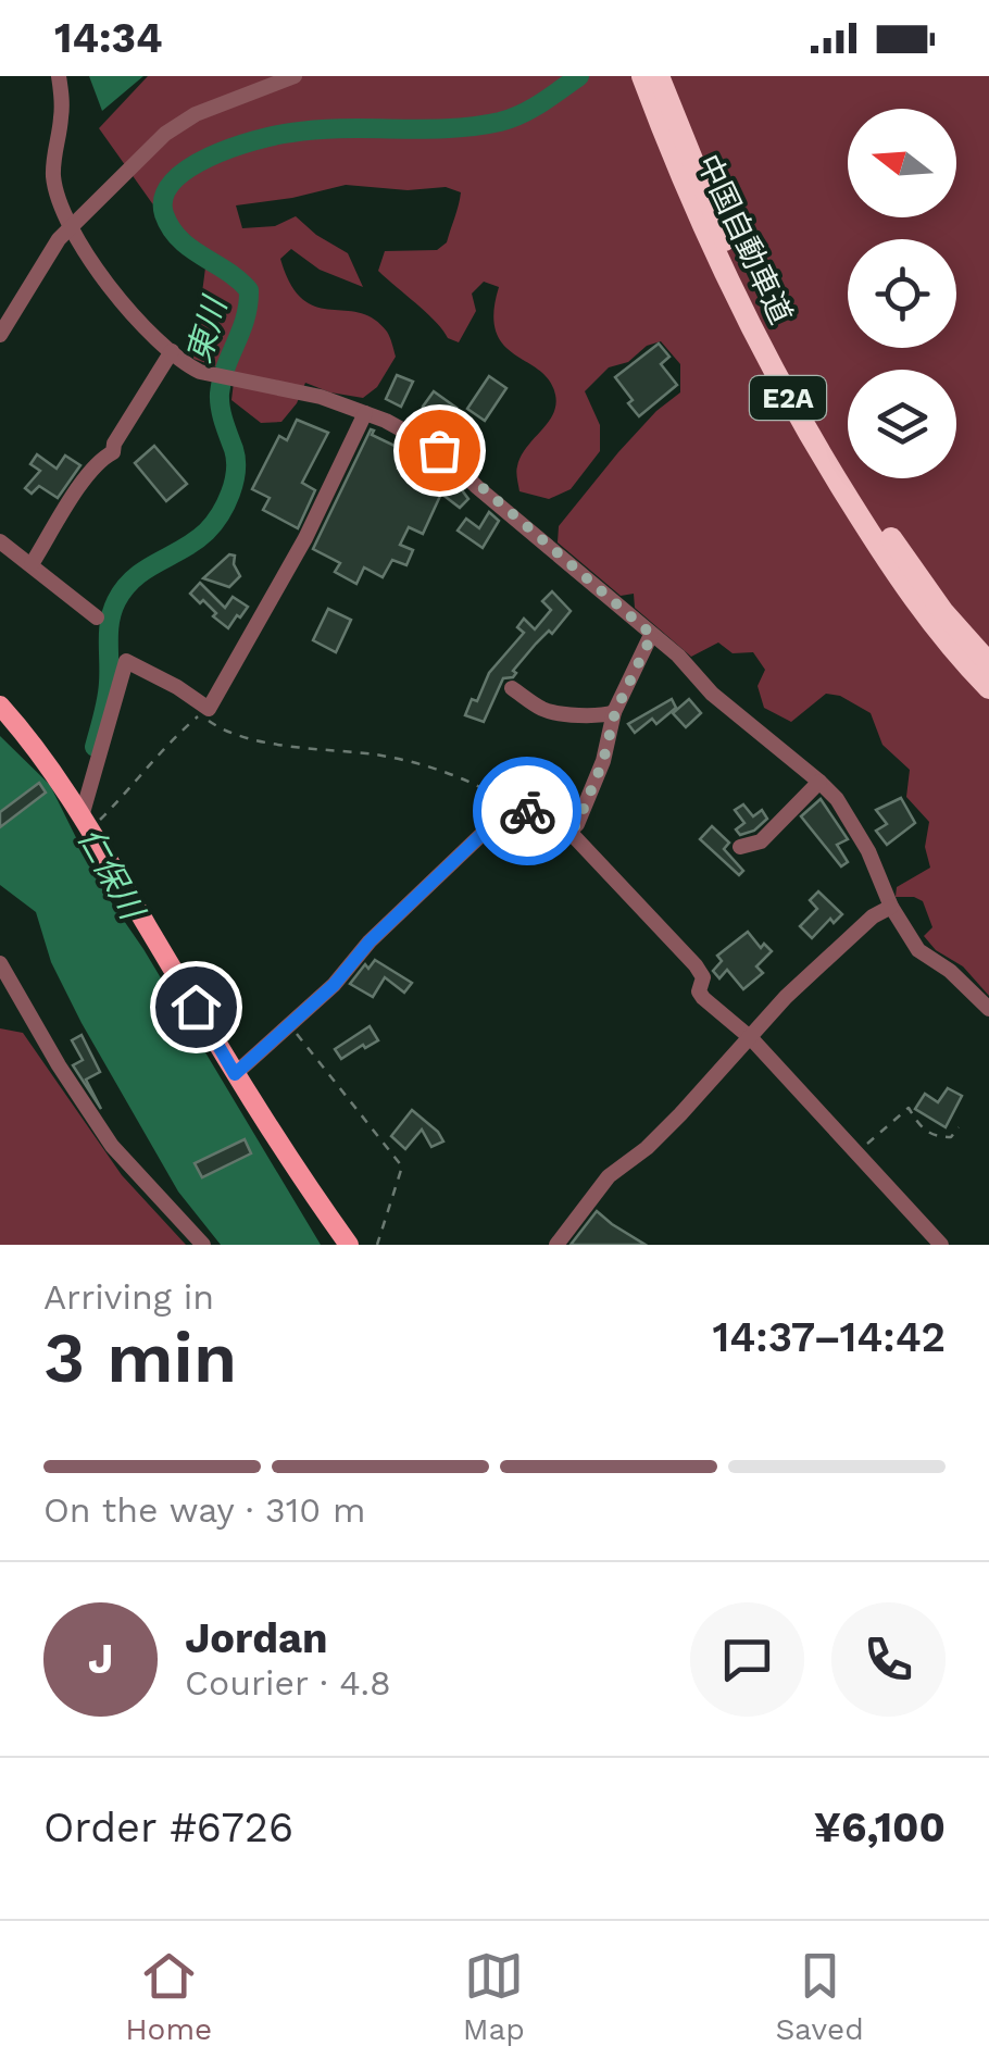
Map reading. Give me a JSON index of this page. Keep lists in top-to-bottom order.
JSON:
{
  "streets": {
    "highway": ["中国自動車道", "E2A"]
  },
  "water": ["東川", "仁保川"],
  "north": "left",
  "page": {
    "status": "14:34",
    "heading": ["3 min", "Arriving in", "14:37–14:42"],
    "panel": [
      "Jordan",
      "Courier · 4.8",
      "Order #6726",
      "¥6,100"
    ],
    "bar": "On the way · 310 m",
    "round": "J",
    "tabs": ["Home", "Map", "Saved"]
  }
}
